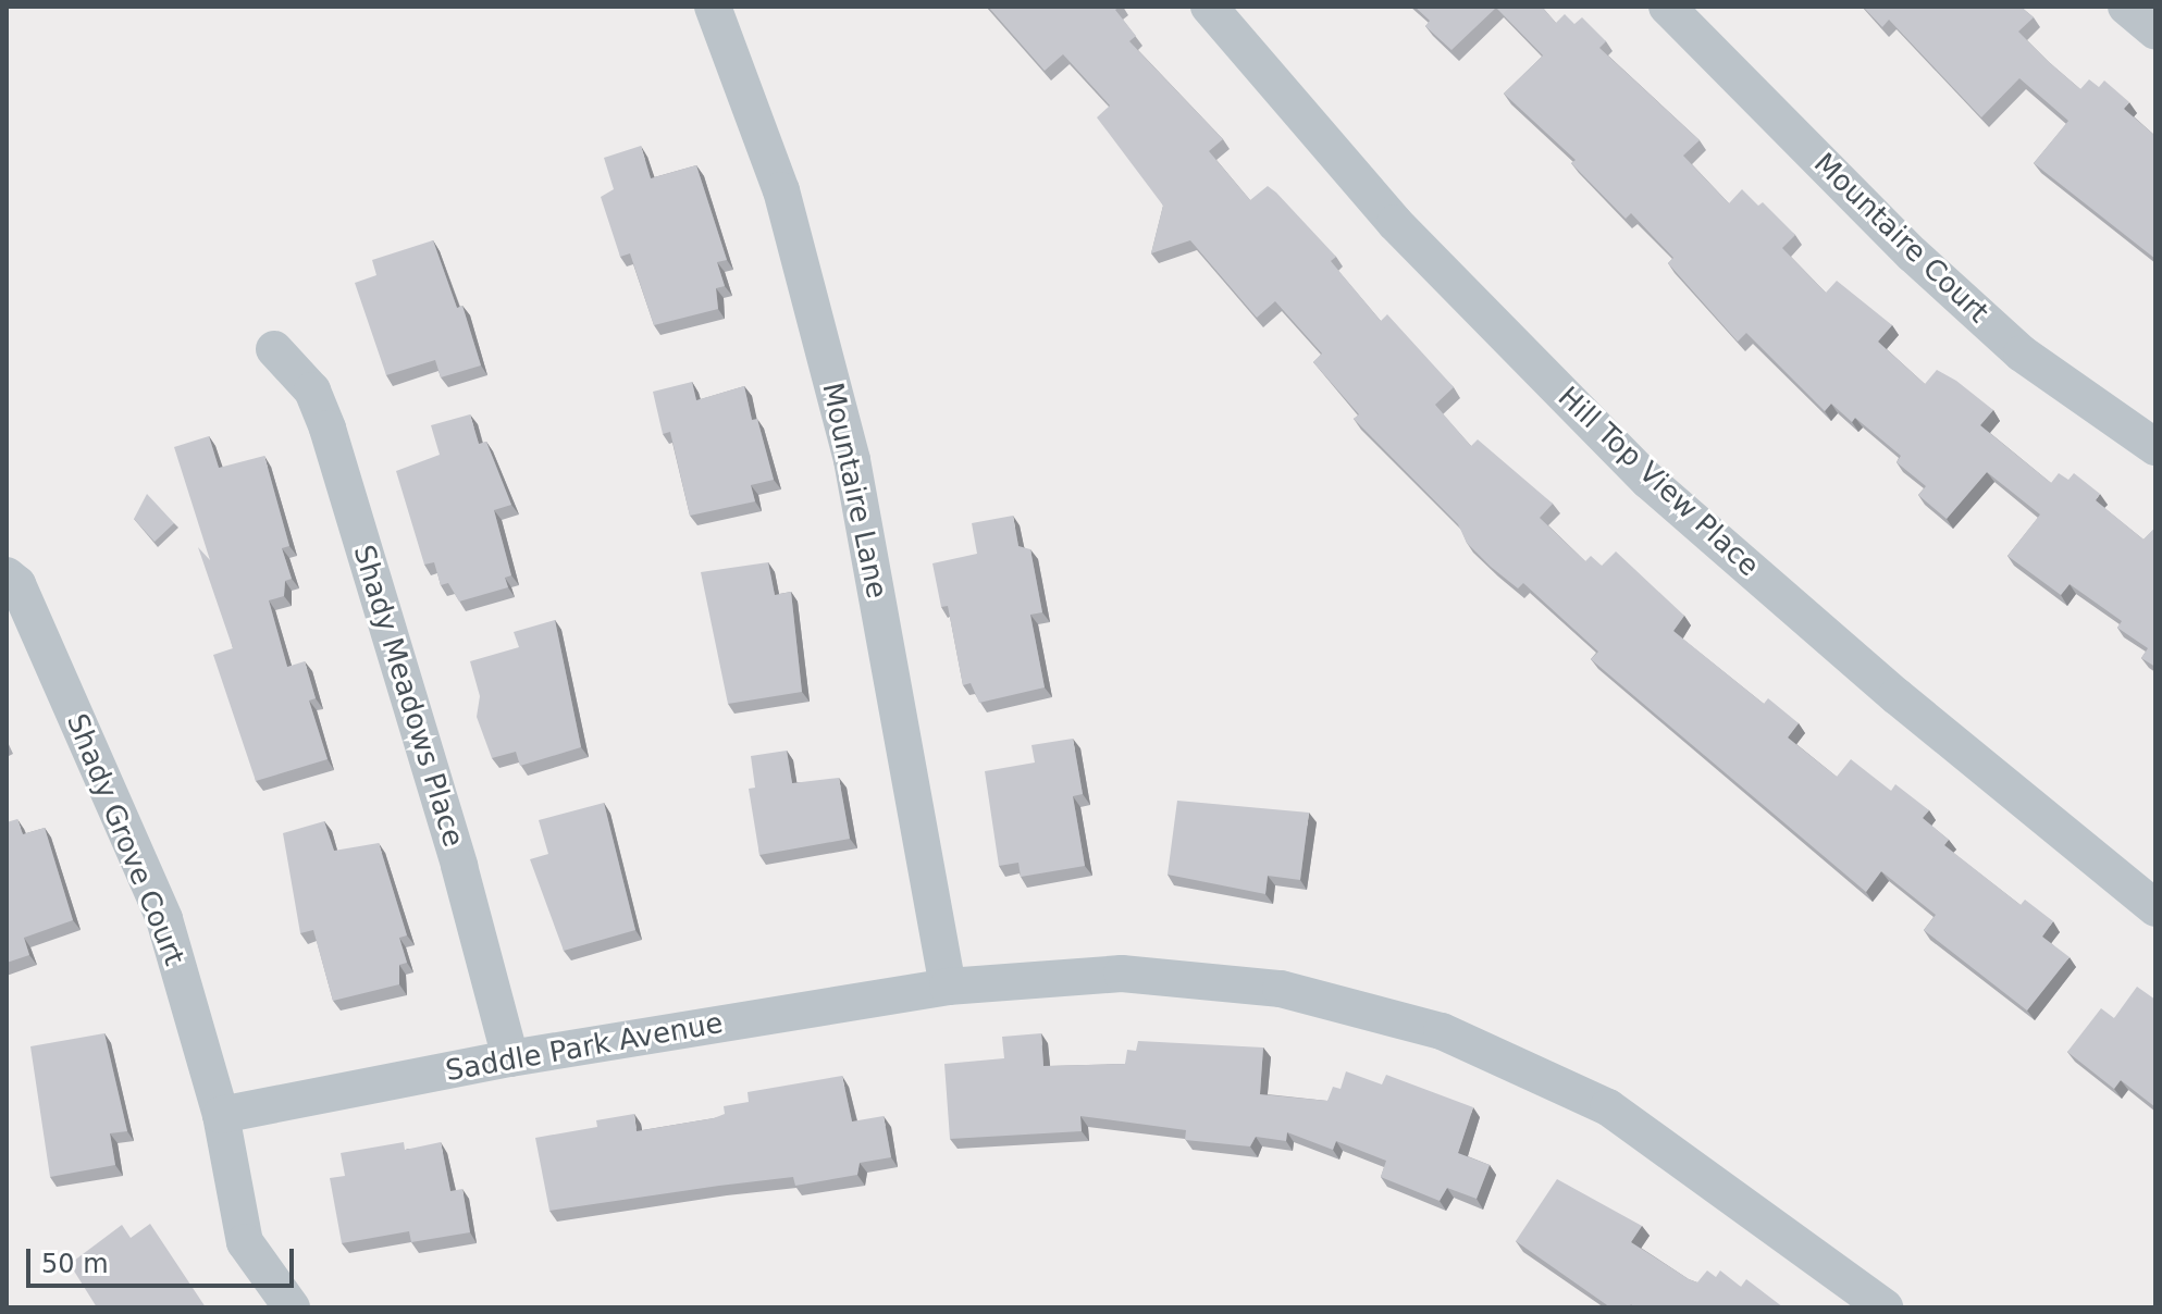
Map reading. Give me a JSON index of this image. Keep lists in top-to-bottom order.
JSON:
{
  "streets": {
    "street": [
      "Mountaire Court",
      "Hill Top View Place",
      "Mountaire Lane",
      "Shady Meadows Place",
      "Shady Grove Court",
      "Saddle Park Avenue"
    ]
  },
  "crossings": [
    ["Mountaire Lane", "Saddle Park Avenue"],
    ["Shady Meadows Place", "Saddle Park Avenue"],
    ["Shady Grove Court", "Saddle Park Avenue"]
  ],
  "scale_bar": "50 m"
}
